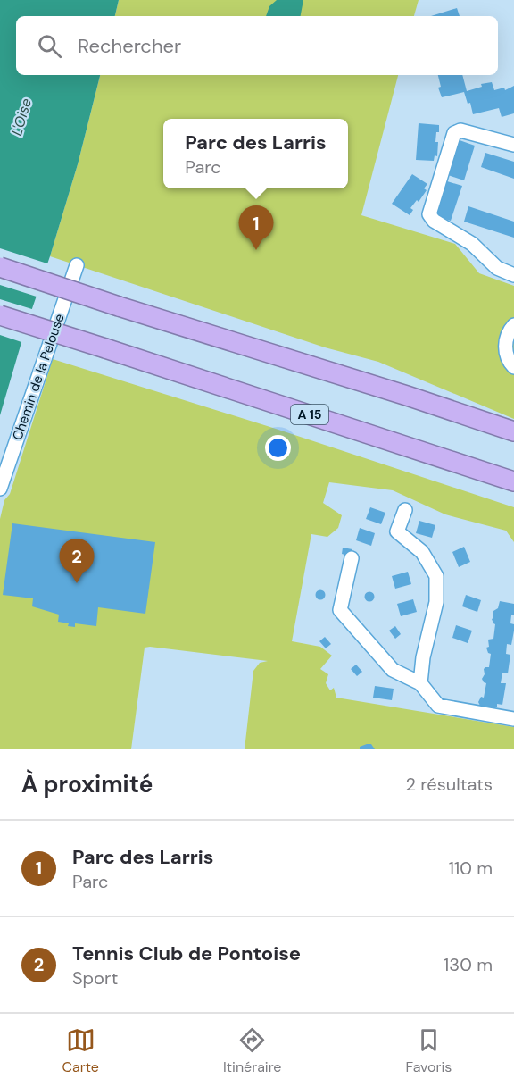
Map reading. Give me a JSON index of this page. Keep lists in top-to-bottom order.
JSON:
{
  "streets": {
    "highway": ["A 15"],
    "street": ["Chemin de la Pelouse"]
  },
  "water": ["L'Oise"],
  "page": {
    "search": "Rechercher",
    "popup": ["Parc des Larris", "Parc"],
    "pins": ["1", "2"],
    "heading": ["À proximité", "2 résultats"],
    "list": [
      {
        "mark": "1",
        "name": "Parc des Larris",
        "note": "Parc",
        "value": "110 m"
      },
      {
        "mark": "2",
        "name": "Tennis Club de Pontoise",
        "note": "Sport",
        "value": "130 m"
      }
    ],
    "nav": ["Carte", "Itinéraire", "Favoris"]
  }
}
